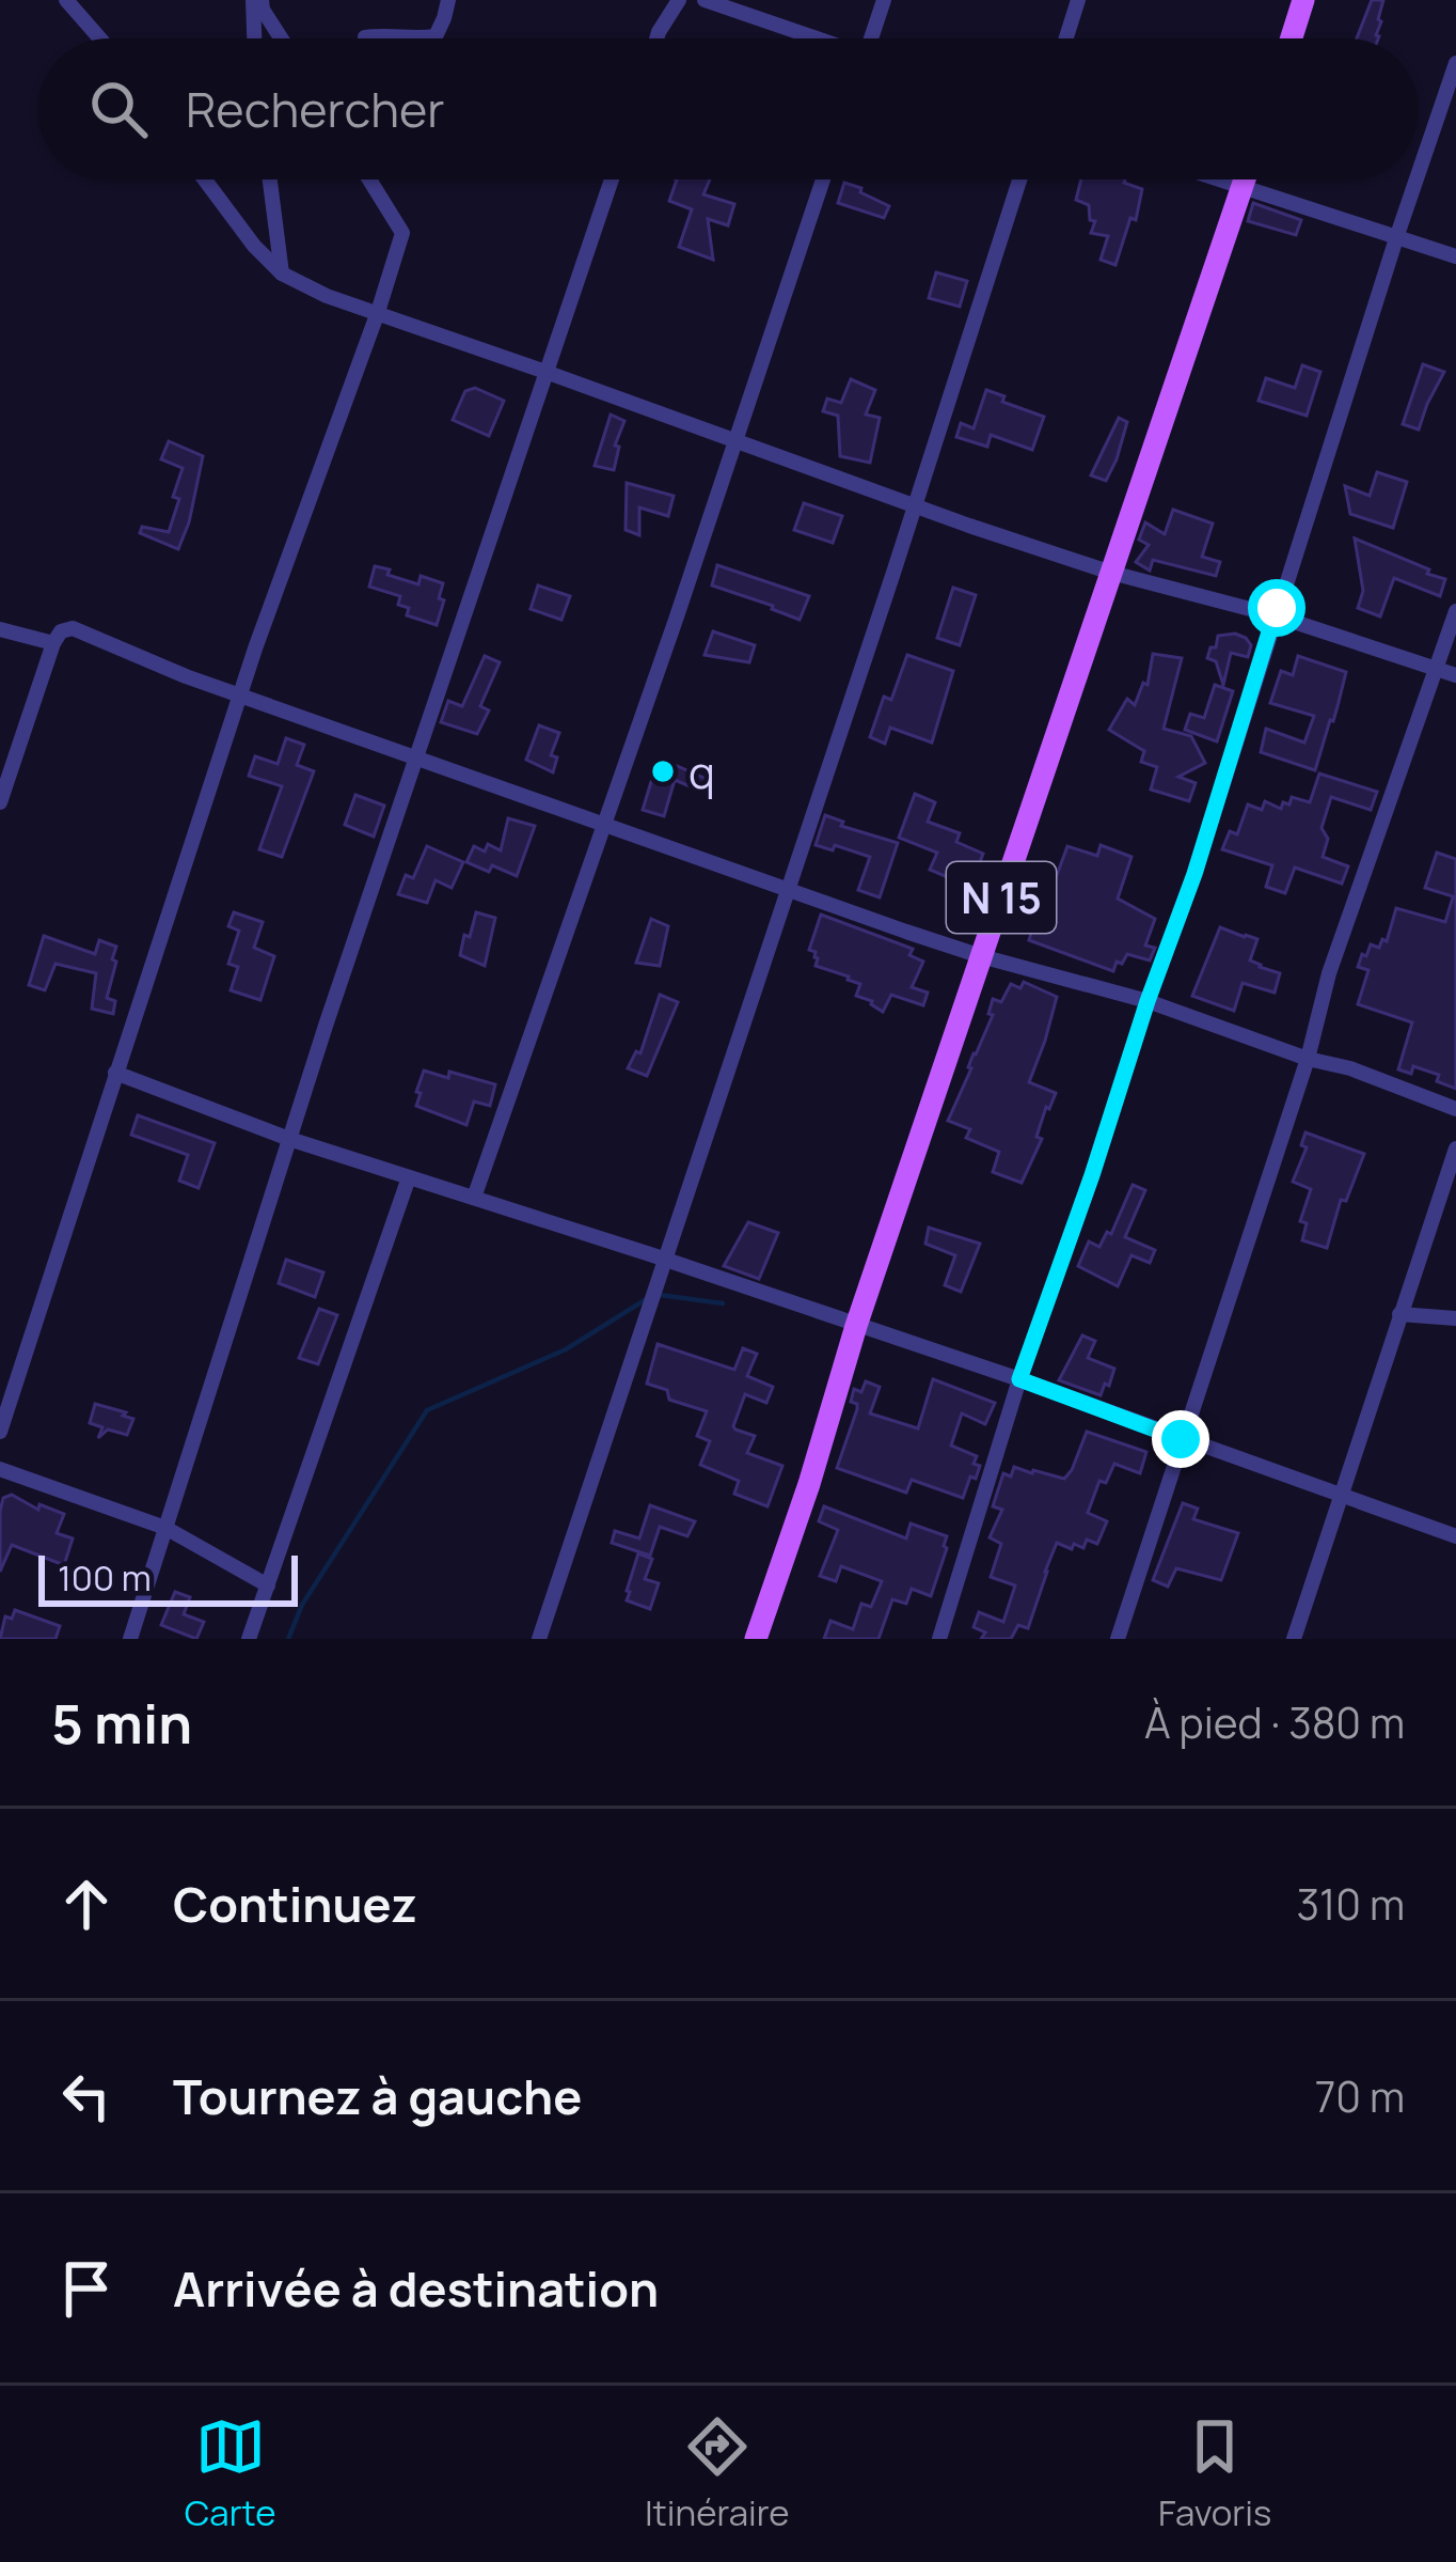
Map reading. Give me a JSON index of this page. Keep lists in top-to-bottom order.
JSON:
{
  "streets": {
    "main road": ["N 15"]
  },
  "places": ["q"],
  "scale_bar": "100 m",
  "page": {
    "search": "Rechercher",
    "scale": "100 m",
    "heading": ["5 min", "À pied · 380 m"],
    "list": [
      ["Continuez", "310 m"],
      ["Tournez à gauche", "70 m"],
      "Arrivée à destination"
    ],
    "nav": ["Carte", "Itinéraire", "Favoris"]
  }
}
